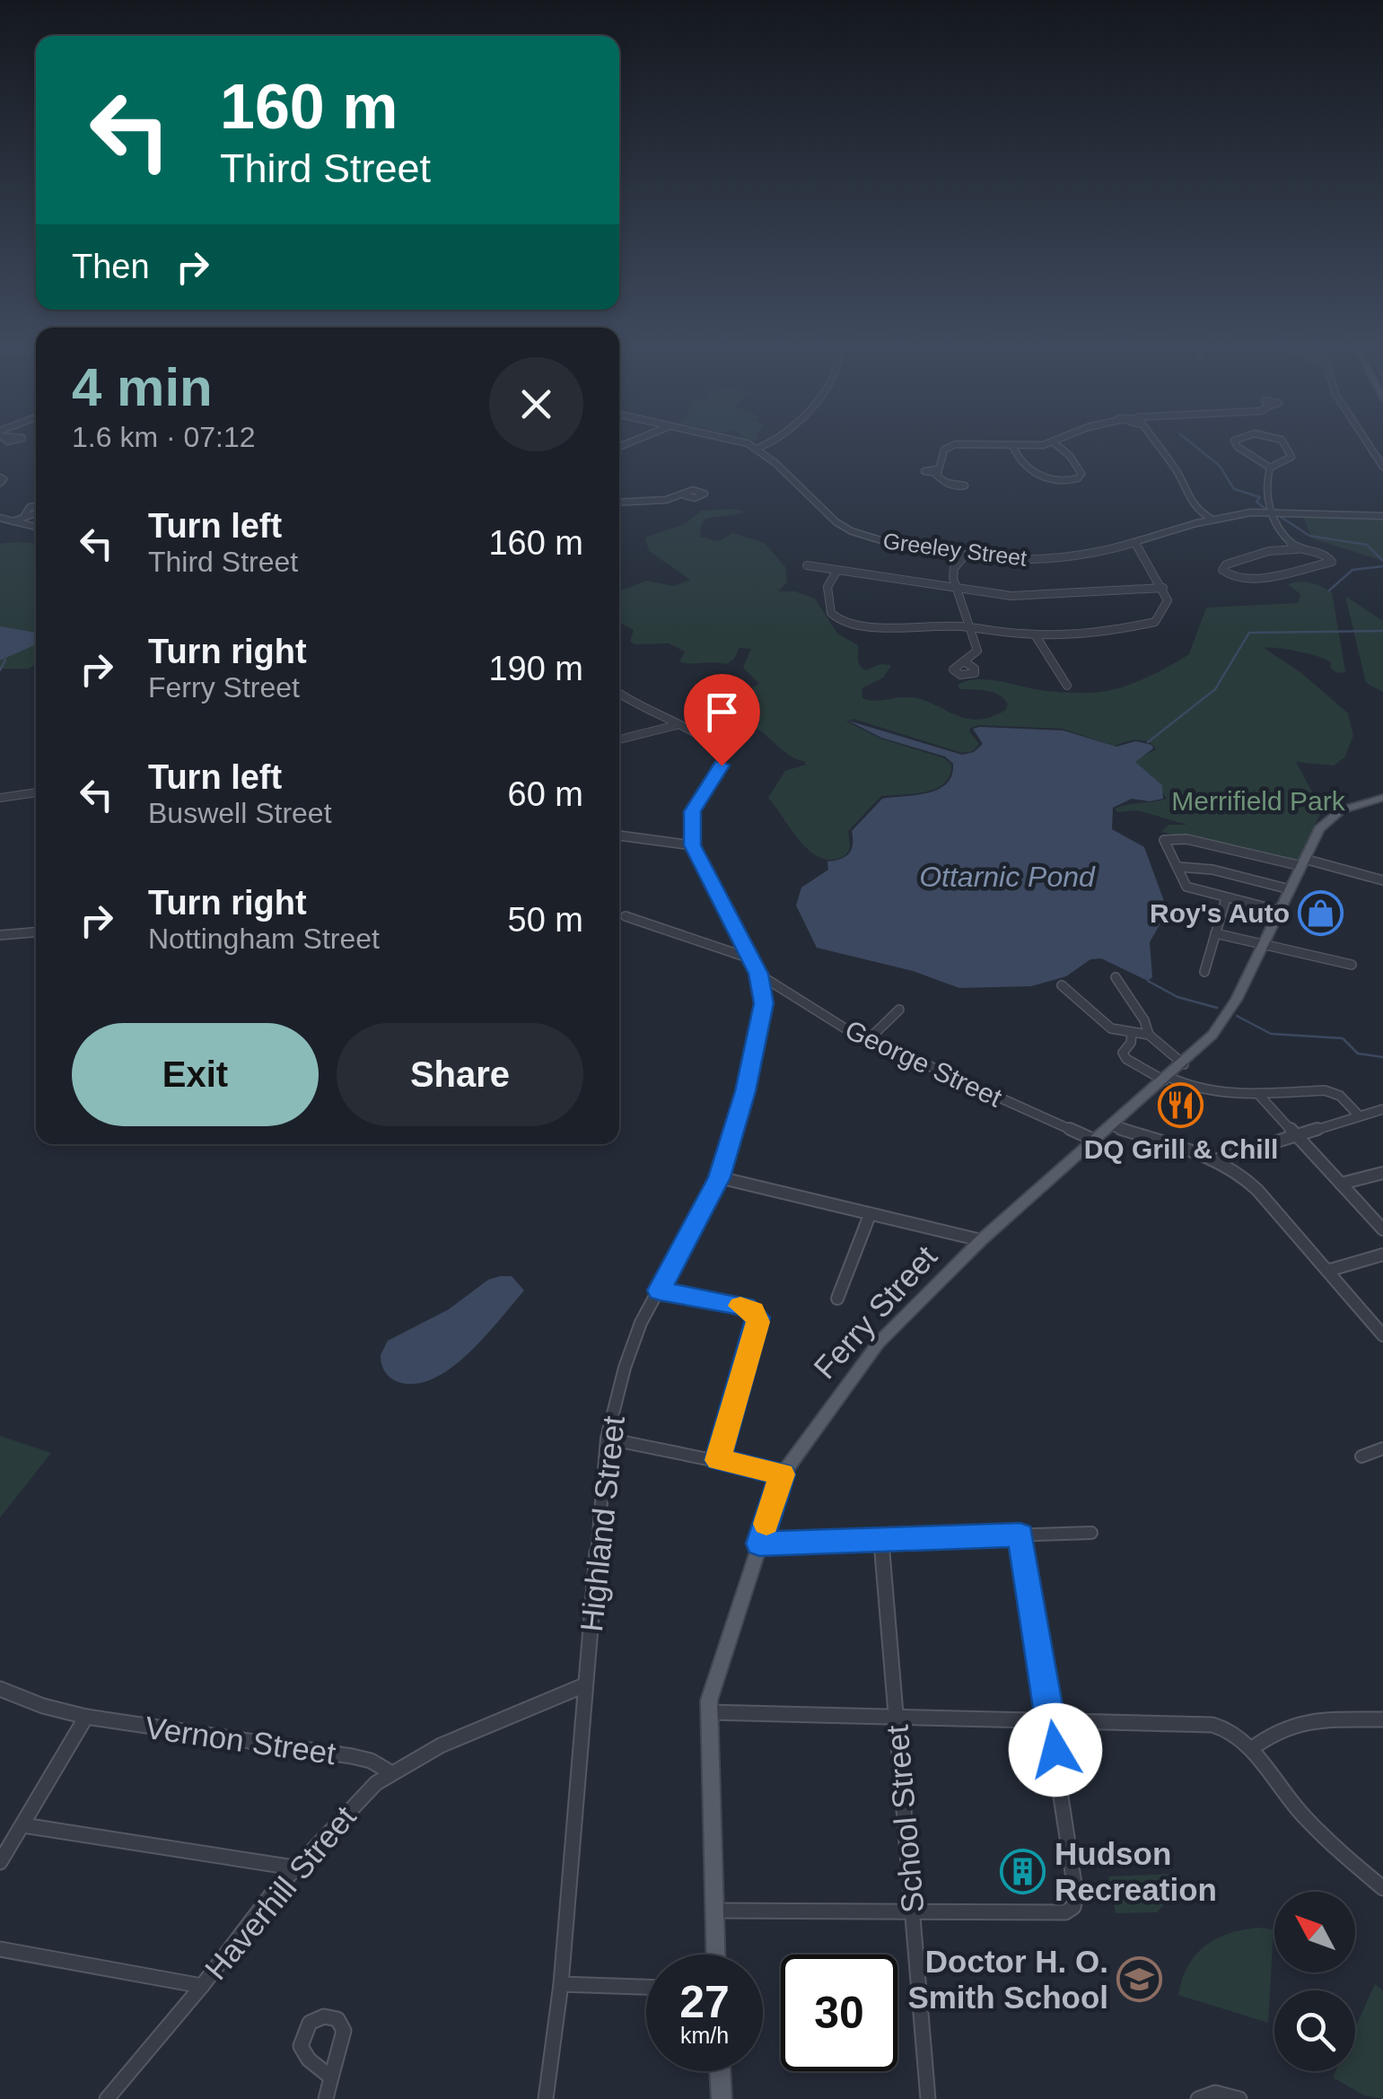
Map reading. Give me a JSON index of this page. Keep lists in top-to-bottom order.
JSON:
{
  "streets": {
    "main road": ["Ferry Street"],
    "street": [
      "Greeley Street",
      "George Street",
      "Highland Street",
      "Vernon Street",
      "School Street",
      "Haverhill Street"
    ]
  },
  "crossings": [
    ["George Street", "Ferry Street"],
    ["George Street", "Highland Street"],
    ["Highland Street", "Haverhill Street"],
    ["Vernon Street", "Haverhill Street"]
  ],
  "water": ["Ottarnic Pond"],
  "parks": ["Merrifield Park"],
  "places": {
    "shop": ["Roy's Auto"],
    "restaurant": ["DQ Grill & Chill"],
    "building": ["Hudson Recreation"],
    "school or university": ["Doctor H. O. Smith School"]
  },
  "north": "top left",
  "page": {
    "turn": ["160 m", "Third Street"],
    "then": "Then",
    "heading": ["4 min", "1.6 km · 07:12"],
    "list": [
      {
        "name": "Turn left",
        "note": "Third Street",
        "value": "160 m"
      },
      {
        "name": "Turn right",
        "note": "Ferry Street",
        "value": "190 m"
      },
      {
        "name": "Turn left",
        "note": "Buswell Street",
        "value": "60 m"
      },
      {
        "name": "Turn right",
        "note": "Nottingham Street",
        "value": "50 m"
      }
    ],
    "buttons": ["Exit", "Share"],
    "speed": "27 km/h",
    "limit": "30"
  }
}
